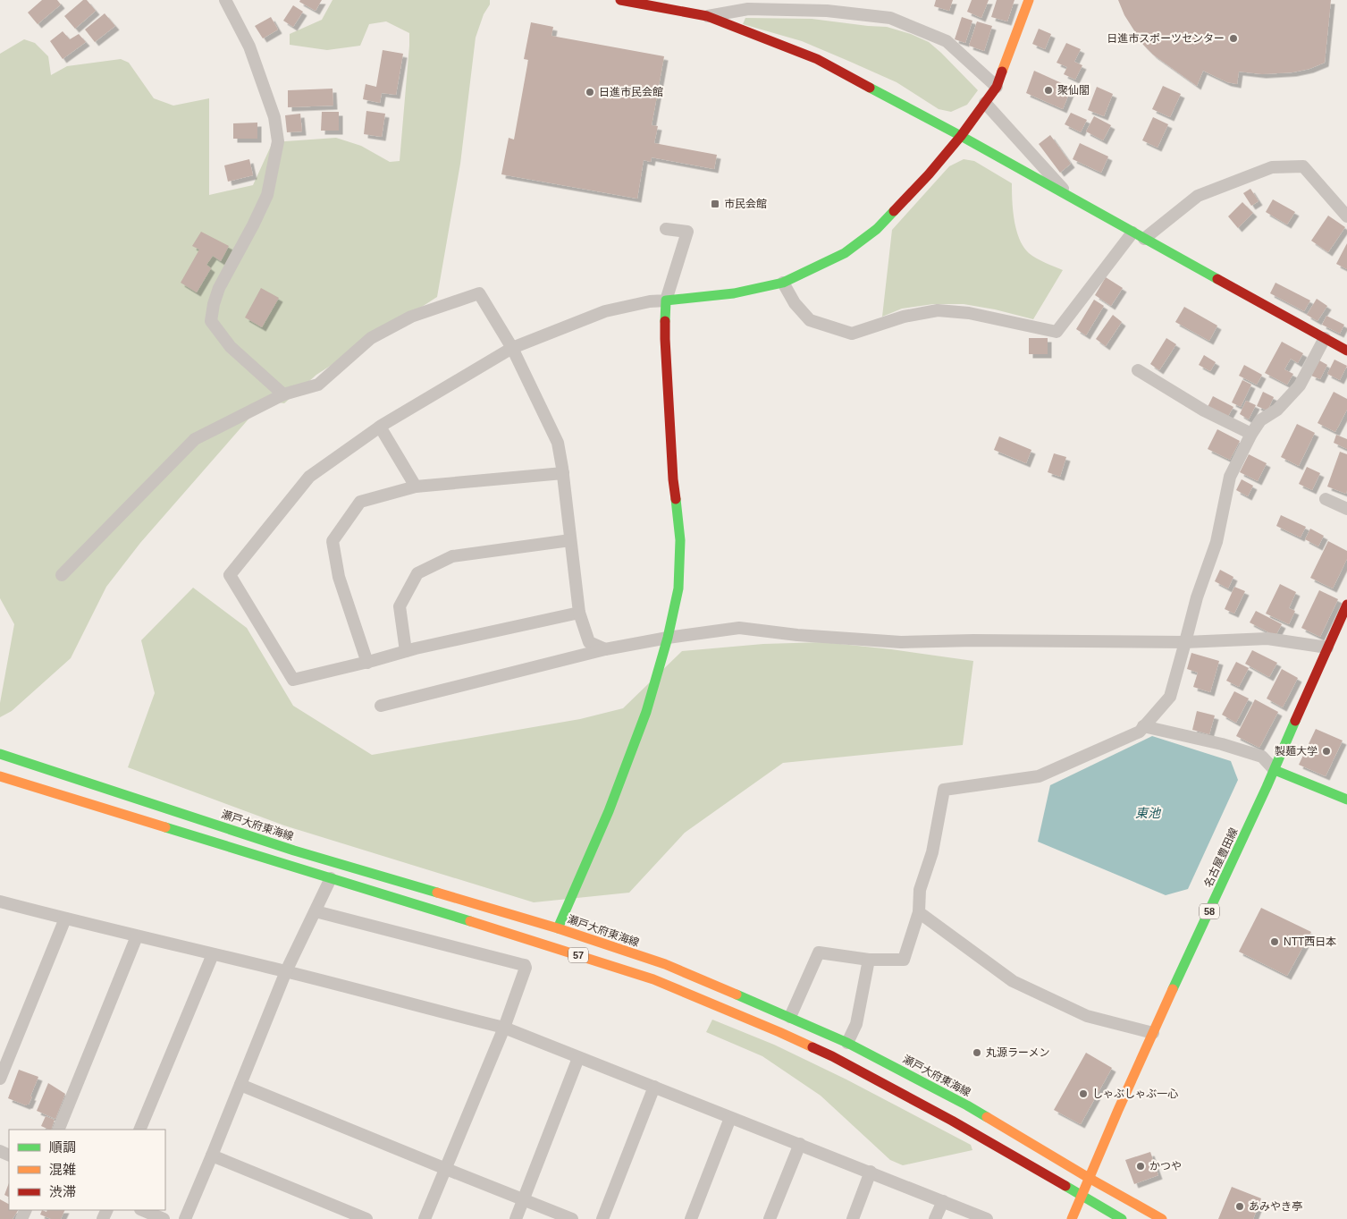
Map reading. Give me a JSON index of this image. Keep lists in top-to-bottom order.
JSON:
{
  "streets": {
    "main road": [
      "瀬戸大府東海線",
      "名古屋豊田線",
      "58",
      "57"
    ]
  },
  "crossings": [
    ["瀬戸大府東海線", "名古屋豊田線"],
    ["名古屋豊田線", "57"]
  ],
  "water": ["東池"],
  "places": {
    "other": [
      "日進市スポーツセンター",
      "聚仙閣",
      "日進市民会館",
      "製麺大学",
      "NTT西日本",
      "丸源ラーメン",
      "しゃぶしゃぶ一心",
      "かつや",
      "あみやき亭"
    ],
    "transit": ["市民会館"]
  },
  "legend": ["順調", "混雑", "渋滞"]
}
